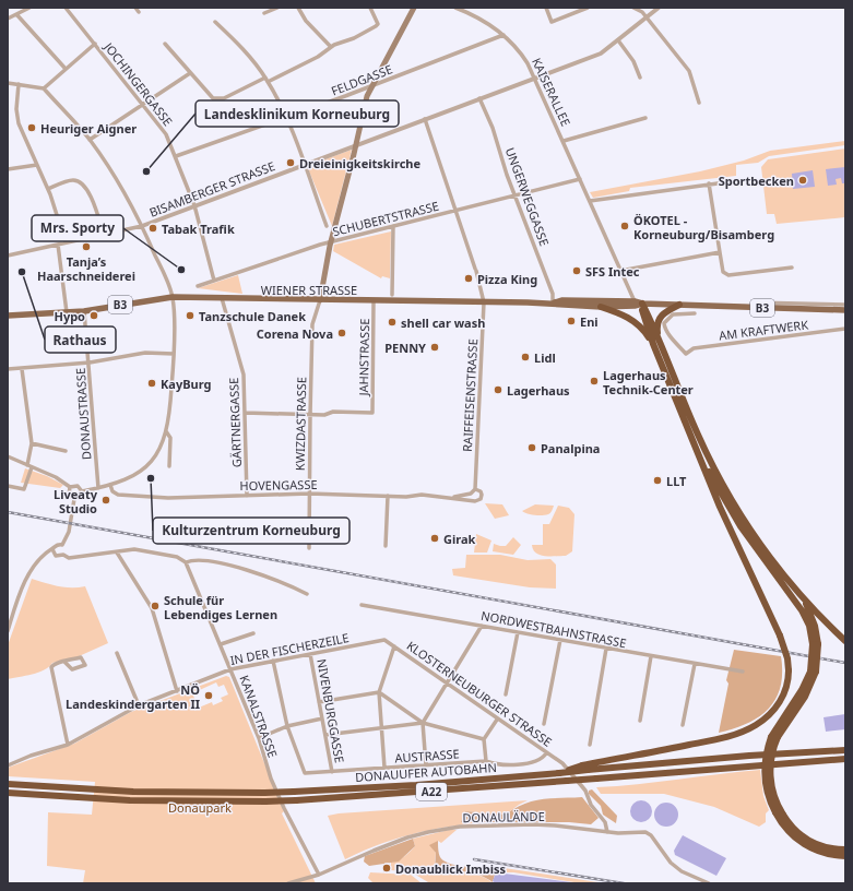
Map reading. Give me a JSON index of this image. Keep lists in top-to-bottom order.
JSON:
{
  "streets": {
    "highway": ["DONAUUFER AUTOBAHN", "A22"],
    "main road": ["WIENER STRASSE", "B3"],
    "street": [
      "FELDGASSE",
      "JOCHINGERGASSE",
      "KAISERALLEE",
      "BISAMBERGER STRASSE",
      "UNGERWEGGASSE",
      "SCHUBERTSTRASSE",
      "AM KRAFTWERK",
      "JAHNSTRASSE",
      "RAIFFEISENSTRASSE",
      "DONAUSTRASSE",
      "GÄRTNERGASSE",
      "KWIZDASTRASSE",
      "HOVENGASSE",
      "NORDWESTBAHNSTRASSE",
      "IN DER FISCHERZEILE",
      "KLOSTERNEUBURGER STRASSE",
      "NIVENBURGGASSE",
      "KANALSTRASSE",
      "AUSTRASSE",
      "DONAULÄNDE"
    ]
  },
  "crossings": [
    ["FELDGASSE", "JOCHINGERGASSE"],
    ["FELDGASSE", "KAISERALLEE"],
    ["JOCHINGERGASSE", "BISAMBERGER STRASSE"],
    ["JOCHINGERGASSE", "SCHUBERTSTRASSE"],
    ["KAISERALLEE", "BISAMBERGER STRASSE"],
    ["KAISERALLEE", "SCHUBERTSTRASSE"],
    ["KAISERALLEE", "WIENER STRASSE"],
    ["BISAMBERGER STRASSE", "UNGERWEGGASSE"],
    ["BISAMBERGER STRASSE", "RAIFFEISENSTRASSE"],
    ["UNGERWEGGASSE", "SCHUBERTSTRASSE"],
    ["UNGERWEGGASSE", "WIENER STRASSE"],
    ["SCHUBERTSTRASSE", "RAIFFEISENSTRASSE"],
    ["WIENER STRASSE", "B3"],
    ["WIENER STRASSE", "JAHNSTRASSE"],
    ["WIENER STRASSE", "RAIFFEISENSTRASSE"],
    ["WIENER STRASSE", "DONAUSTRASSE"],
    ["WIENER STRASSE", "GÄRTNERGASSE"],
    ["WIENER STRASSE", "KWIZDASTRASSE"],
    ["JAHNSTRASSE", "KWIZDASTRASSE"],
    ["RAIFFEISENSTRASSE", "HOVENGASSE"],
    ["GÄRTNERGASSE", "HOVENGASSE"],
    ["KWIZDASTRASSE", "HOVENGASSE"],
    ["IN DER FISCHERZEILE", "KLOSTERNEUBURGER STRASSE"],
    ["IN DER FISCHERZEILE", "NIVENBURGGASSE"],
    ["IN DER FISCHERZEILE", "KANALSTRASSE"],
    ["KLOSTERNEUBURGER STRASSE", "AUSTRASSE"],
    ["KLOSTERNEUBURGER STRASSE", "DONAULÄNDE"],
    ["NIVENBURGGASSE", "AUSTRASSE"],
    ["KANALSTRASSE", "DONAULÄNDE"]
  ],
  "parks": ["Donaupark"],
  "places": [
    "Heuriger Aigner",
    "Dreieinigkeitskirche",
    "Landesklinikum Korneuburg",
    "Sportbecken",
    "ÖKOTEL - Korneuburg/Bisamberg",
    "Tabak Trafik",
    "Tanja’s Haarschneiderei",
    "Mrs. Sporty",
    "SFS Intec",
    "Rathaus",
    "Pizza King",
    "Hypo",
    "Tanzschule Danek",
    "Eni",
    "shell car wash",
    "Corena Nova",
    "PENNY",
    "Lidl",
    "Lagerhaus Technik-Center",
    "KayBurg",
    "Lagerhaus",
    "Panalpina",
    "Kulturzentrum Korneuburg",
    "LLT",
    "Liveaty Studio",
    "Girak",
    "Schule für Lebendiges Lernen",
    "NÖ Landeskindergarten II",
    "Donaublick Imbiss"
  ]
}
